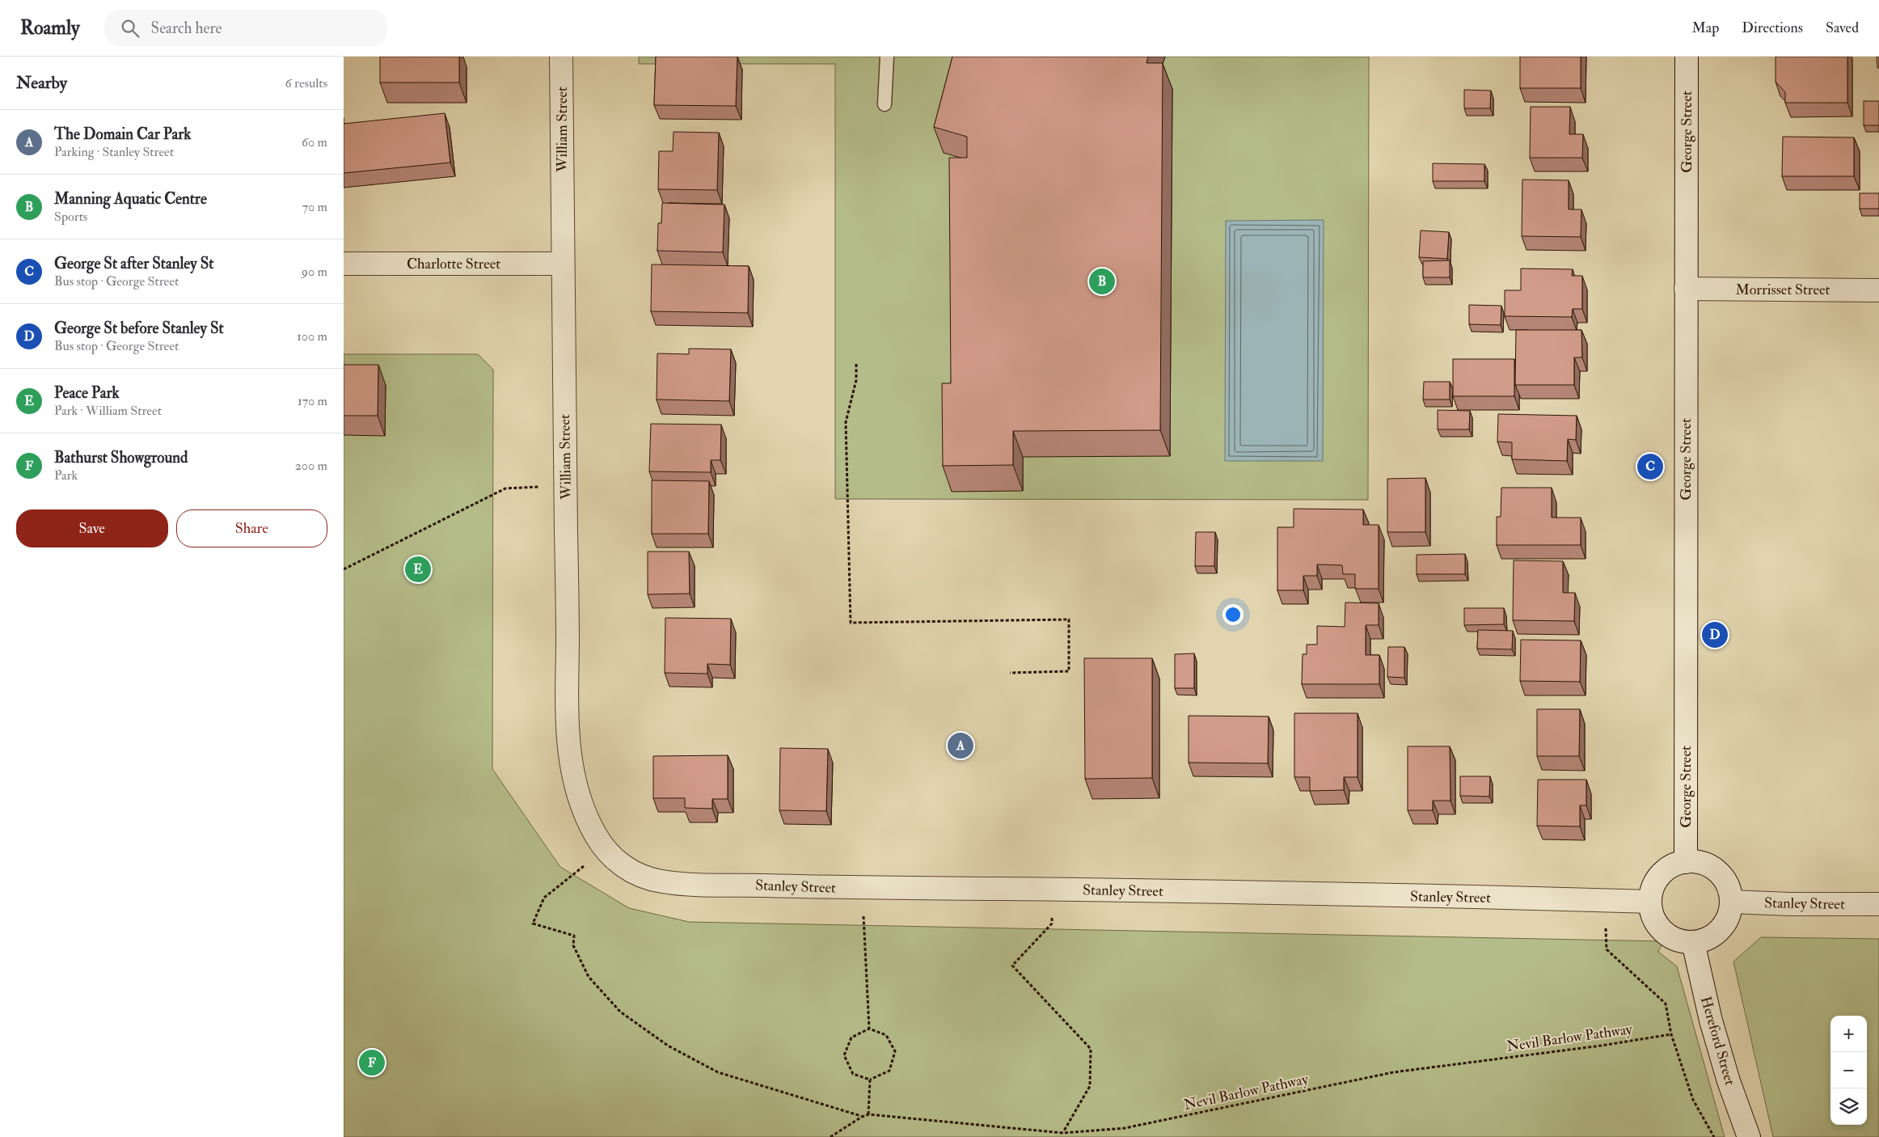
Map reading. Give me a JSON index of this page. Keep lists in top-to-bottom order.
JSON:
{
  "streets": {
    "street": [
      "William Street",
      "George Street",
      "Charlotte Street",
      "Morrisset Street",
      "Stanley Street",
      "Hereford Street"
    ],
    "path": ["Nevil Barlow Pathway"]
  },
  "crossings": [
    ["William Street", "Charlotte Street"],
    ["William Street", "Stanley Street"],
    ["George Street", "Morrisset Street"],
    ["George Street", "Stanley Street"],
    ["George Street", "Hereford Street"],
    ["Stanley Street", "Hereford Street"]
  ],
  "page": {
    "header": "Roamly",
    "search": "Search here",
    "nav": ["Map", "Directions", "Saved"],
    "heading": ["Nearby", "6 results"],
    "list": [
      {
        "mark": "A",
        "name": "The Domain Car Park",
        "note": "Parking · Stanley Street",
        "value": "60 m"
      },
      {
        "mark": "B",
        "name": "Manning Aquatic Centre",
        "note": "Sports",
        "value": "70 m"
      },
      {
        "mark": "C",
        "name": "George St after Stanley St",
        "note": "Bus stop · George Street",
        "value": "90 m"
      },
      {
        "mark": "D",
        "name": "George St before Stanley St",
        "note": "Bus stop · George Street",
        "value": "100 m"
      },
      {
        "mark": "E",
        "name": "Peace Park",
        "note": "Park · William Street",
        "value": "170 m"
      },
      {
        "mark": "F",
        "name": "Bathurst Showground",
        "note": "Park",
        "value": "200 m"
      }
    ],
    "pins": [
      "B",
      "C",
      "E",
      "D",
      "A",
      "F"
    ],
    "buttons": ["Save", "Share"],
    "map_buttons": ["+", "−"]
  }
}
